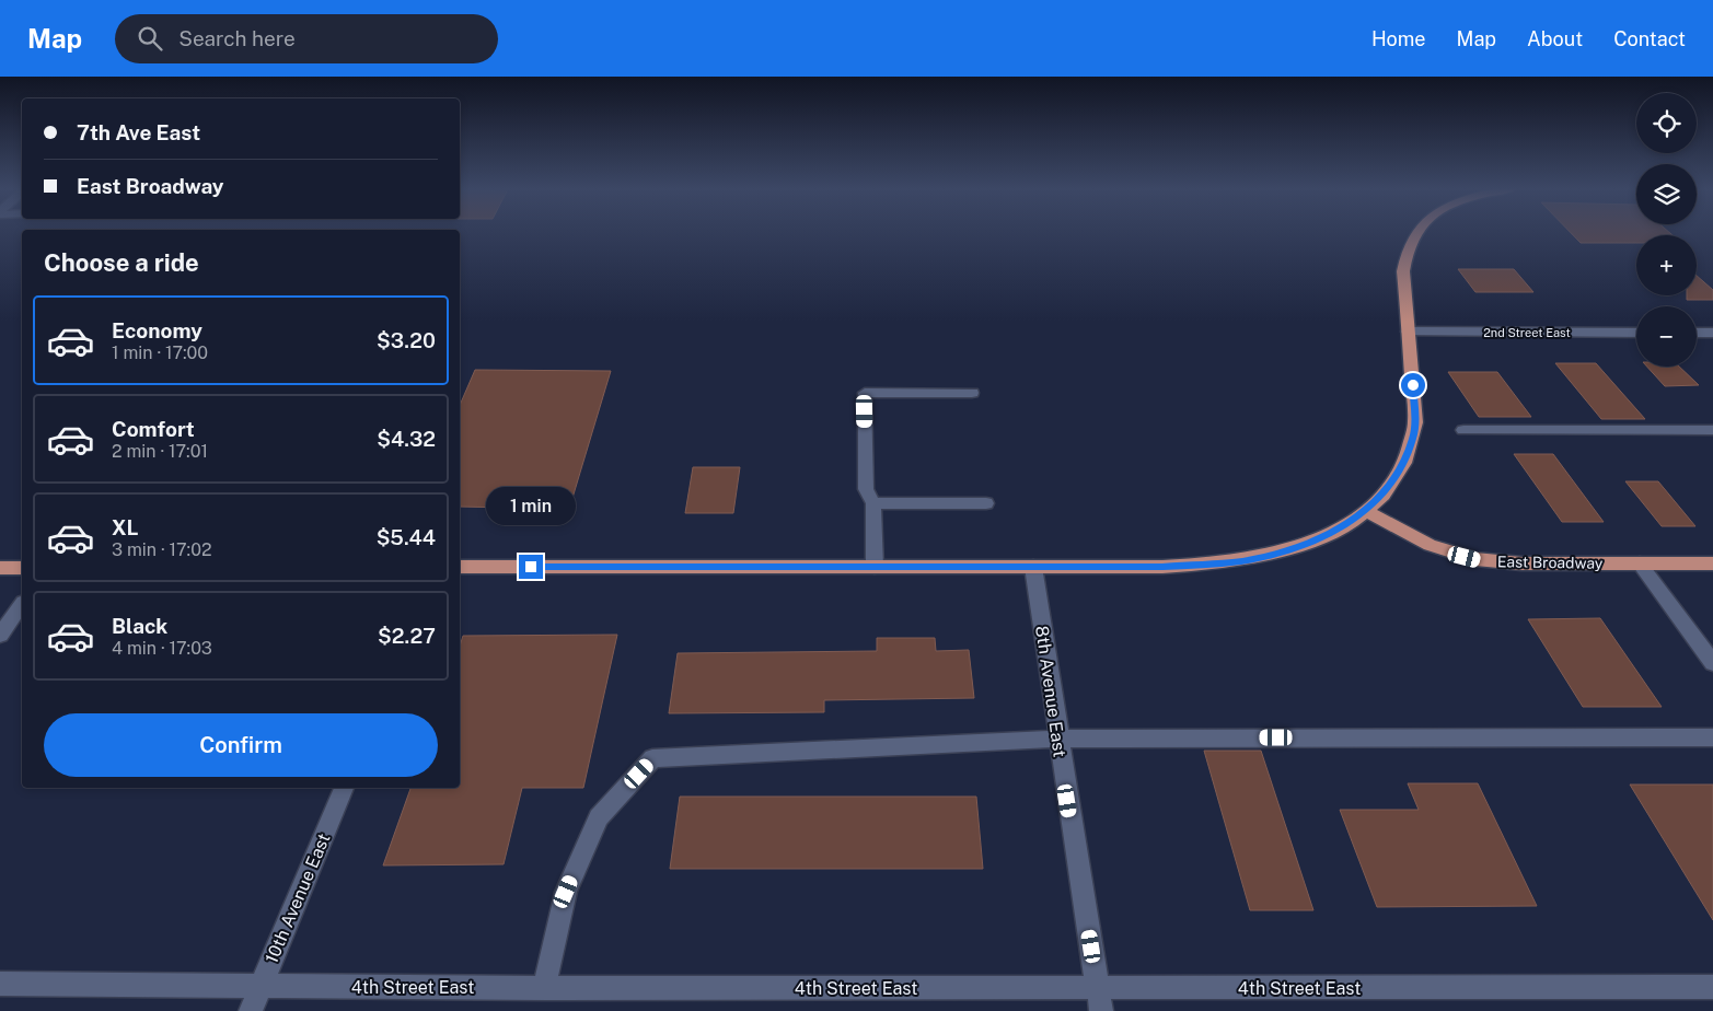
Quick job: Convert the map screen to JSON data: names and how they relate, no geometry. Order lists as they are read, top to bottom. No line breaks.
{"streets":{"main road":["East Broadway"],"street":["2nd Street East","8th Avenue East","10th Avenue East","4th Street East"]},"crossings":[["8th Avenue East","4th Street East"],["10th Avenue East","4th Street East"]],"page":{"header":"Map","search":"Search here","nav":["Home","Map","About","Contact"],"map_buttons":["+","−"],"banner":["7th Ave East","East Broadway"],"heading":"Choose a ride","list":[{"name":"Economy","note":"1 min · 17:00","value":"$3.20"},{"name":"Comfort","note":"2 min · 17:01","value":"$4.32"},{"name":"XL","note":"3 min · 17:02","value":"$5.44"},{"name":"Black","note":"4 min · 17:03","value":"$2.27"}],"bubble":"1 min","buttons":"Confirm"}}
